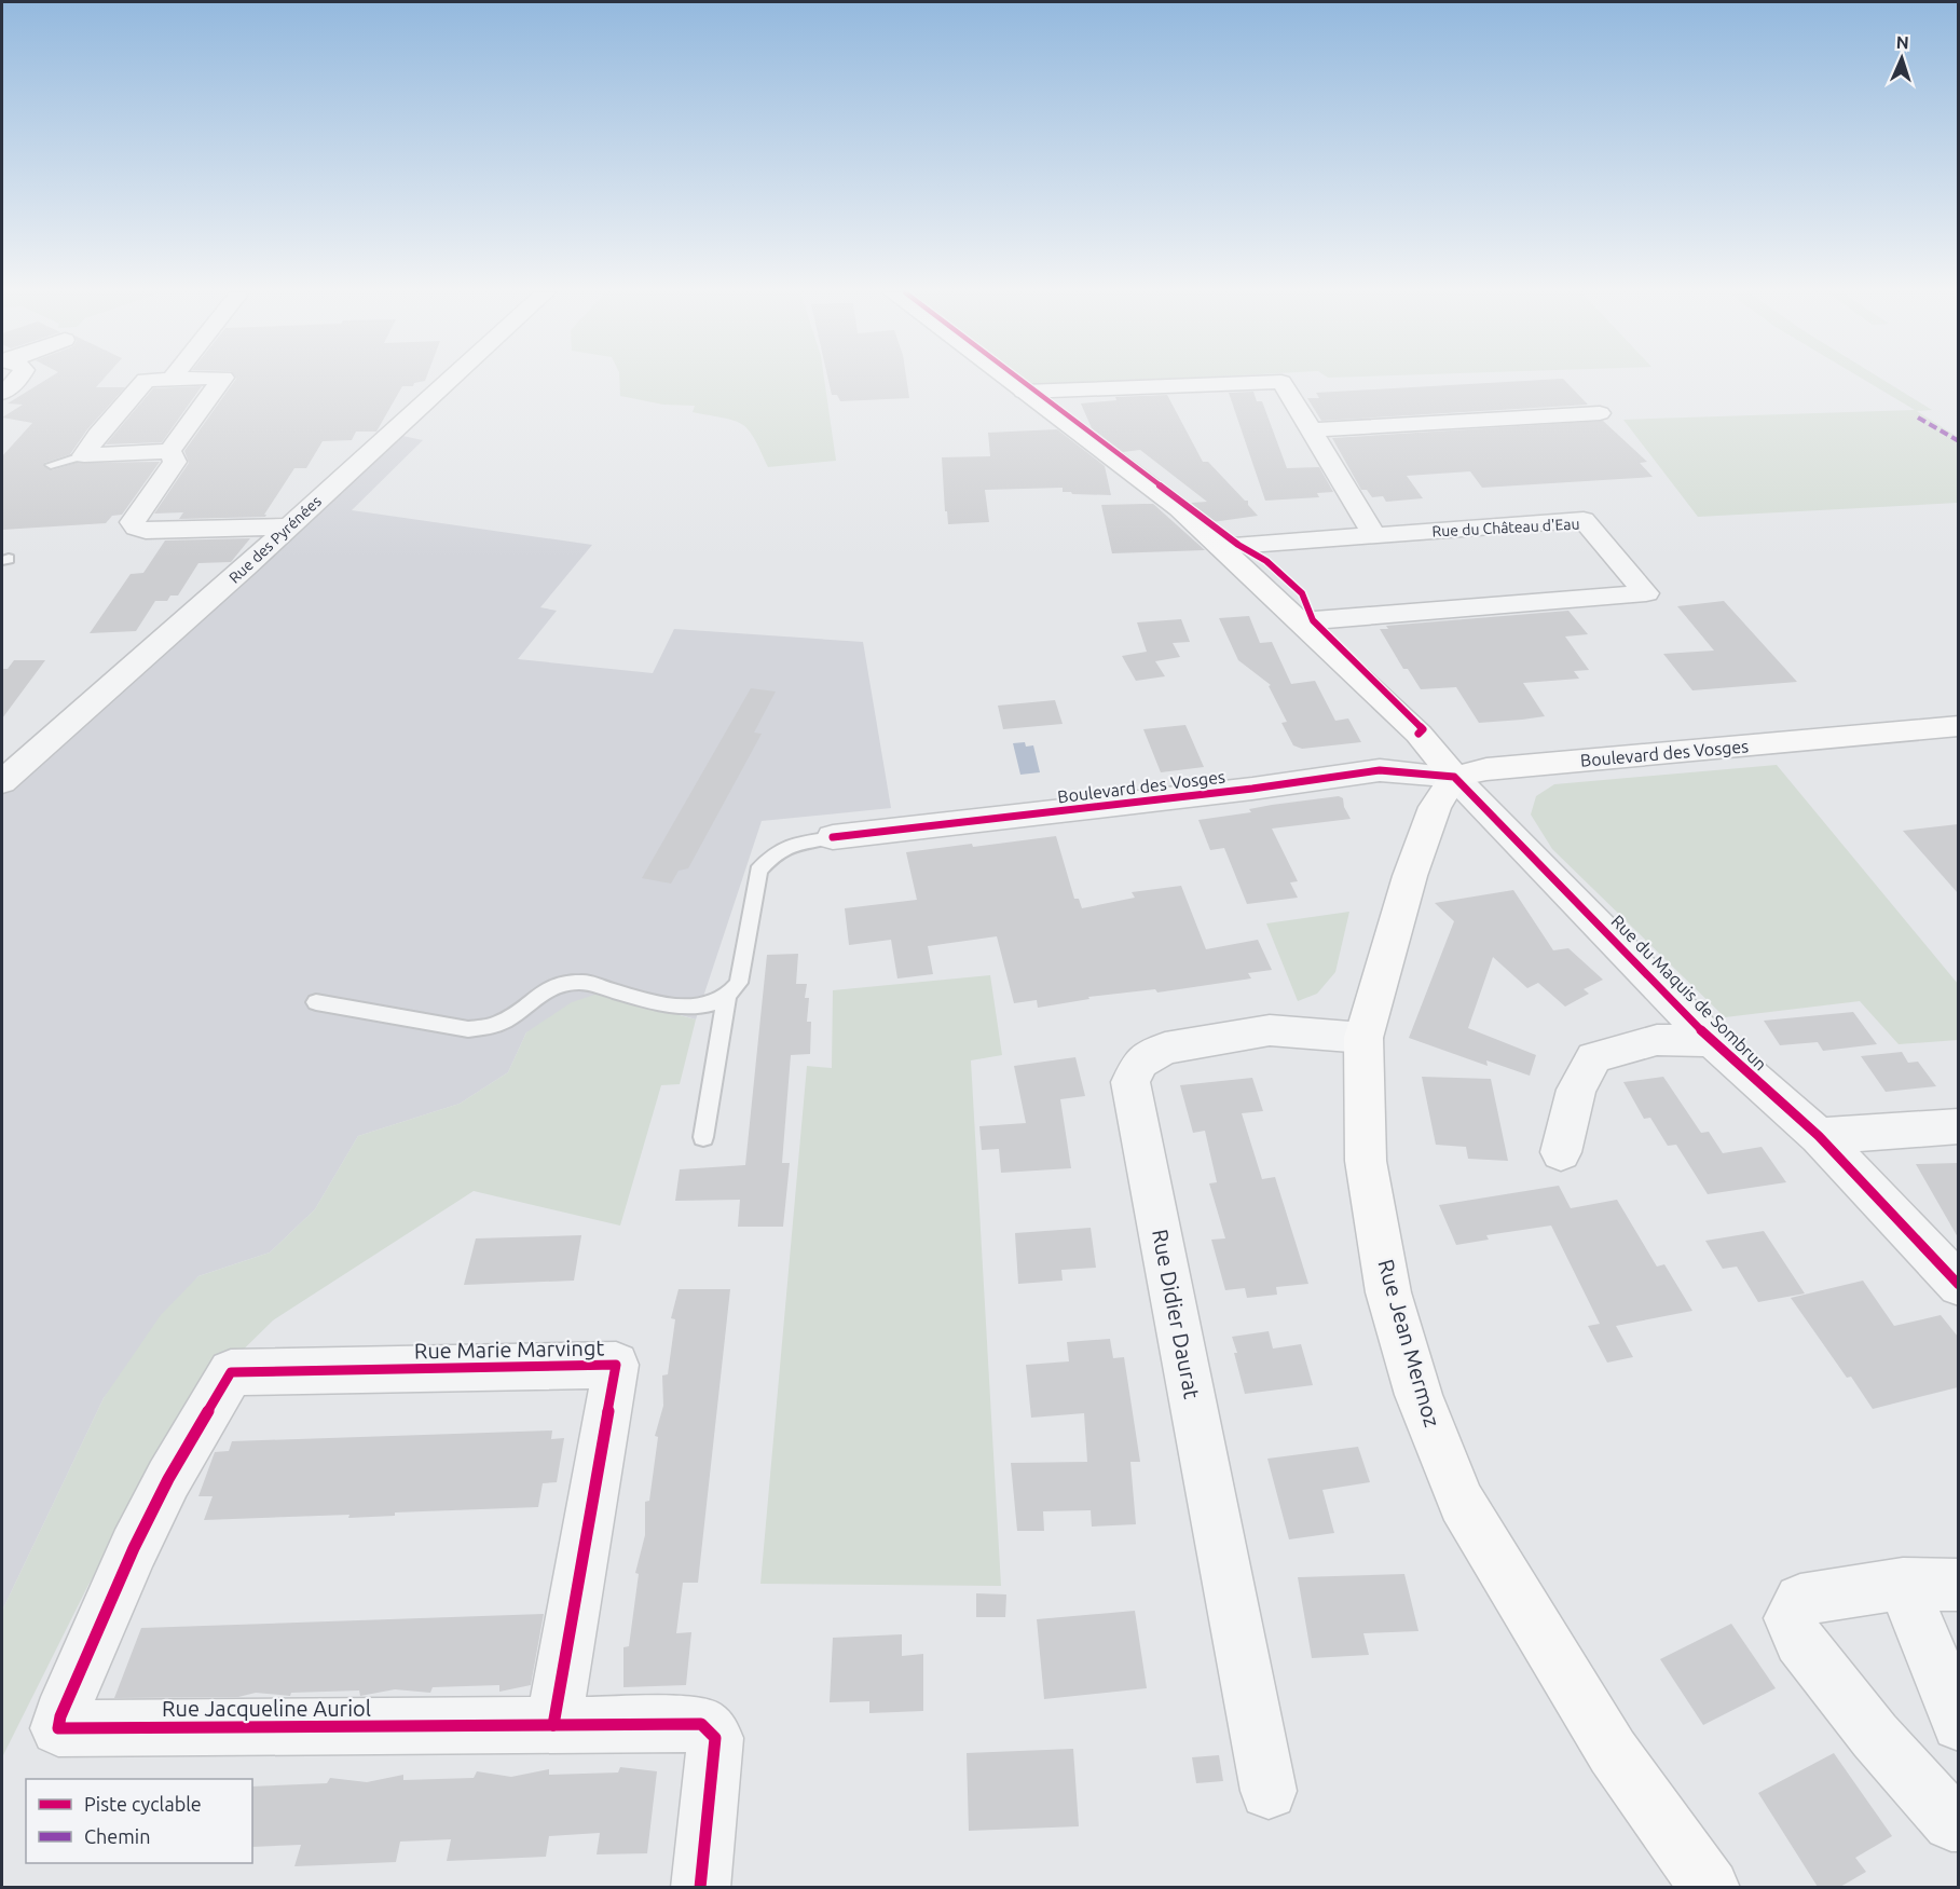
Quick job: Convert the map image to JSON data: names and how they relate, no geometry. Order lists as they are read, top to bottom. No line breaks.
{"streets":{"main road":["Boulevard des Vosges","Rue Jean Mermoz"],"street":["Rue du Château d'Eau","Rue des Pyrénées","Rue du Maquis de Sombrun","Rue Didier Daurat","Rue Marie Marvingt","Rue Jacqueline Auriol"]},"crossings":[["Boulevard des Vosges","Rue du Maquis de Sombrun"],["Boulevard des Vosges","Rue Jean Mermoz"],["Rue du Maquis de Sombrun","Rue Jean Mermoz"],["Rue Didier Daurat","Rue Jean Mermoz"],["Rue Marie Marvingt","Rue Jacqueline Auriol"]],"legend":["Piste cyclable","Chemin"],"north":"top"}
